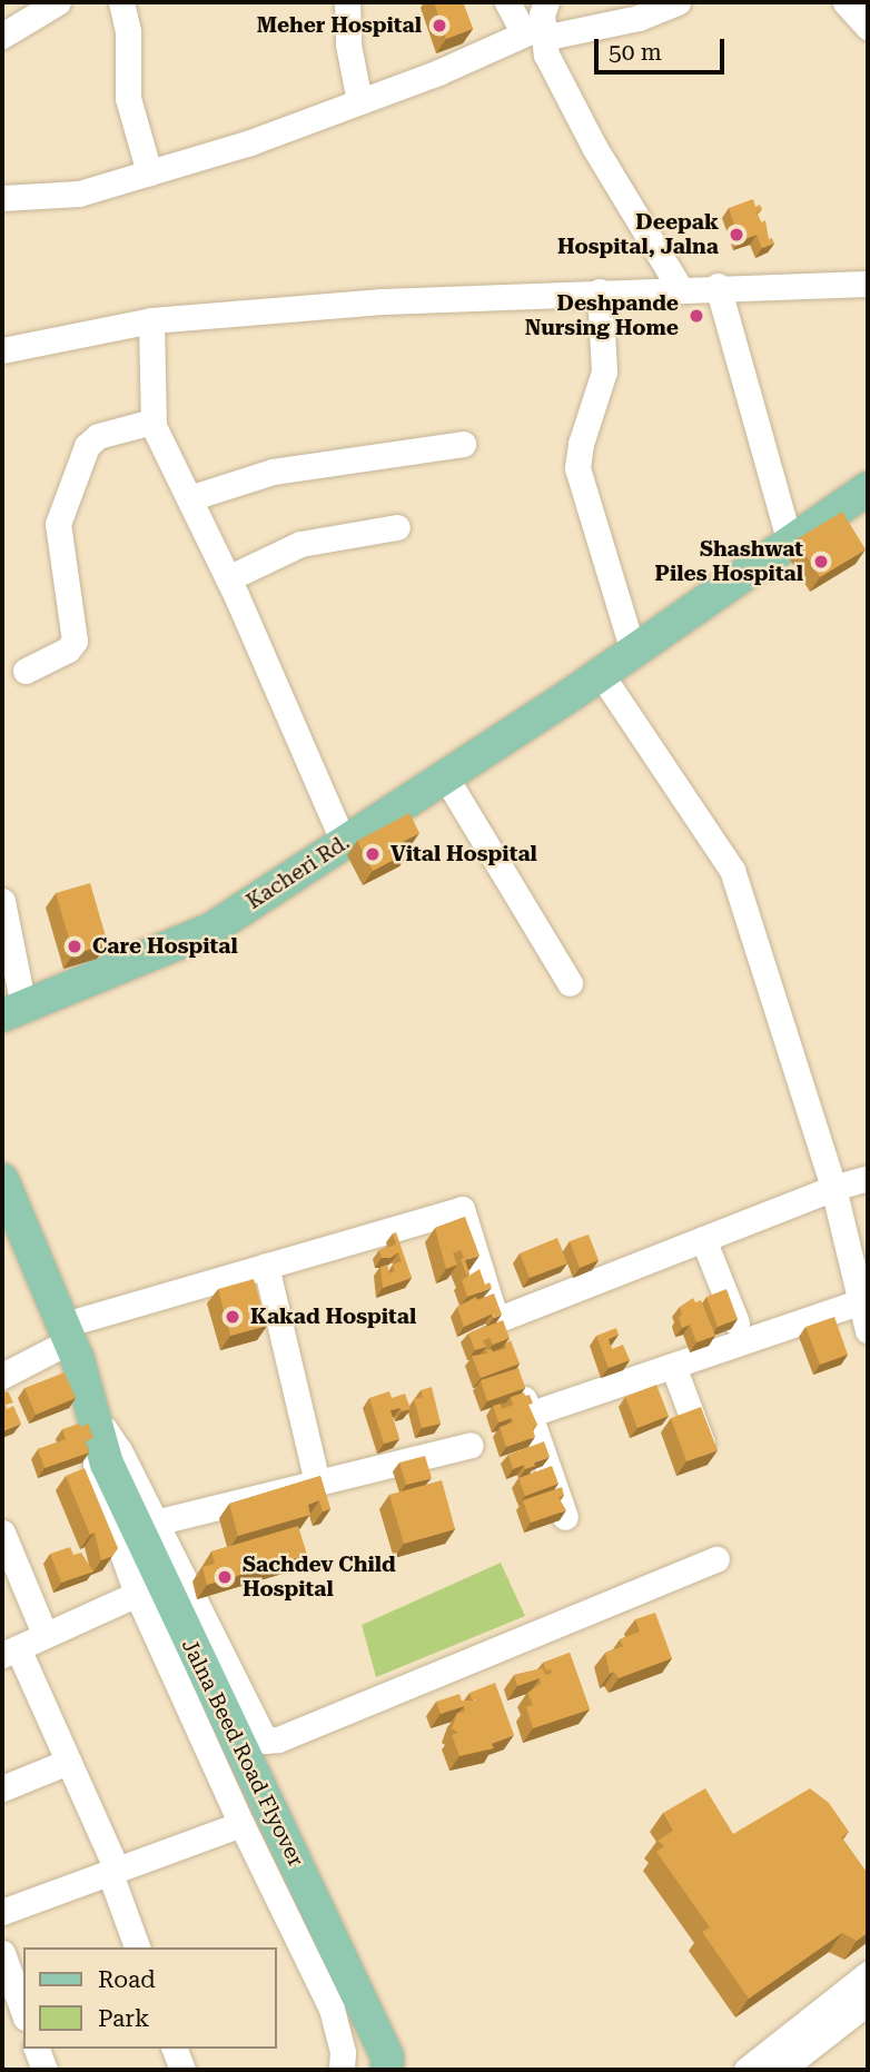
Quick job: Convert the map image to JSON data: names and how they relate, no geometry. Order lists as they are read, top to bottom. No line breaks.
{"streets":{"main road":["Kacheri Rd.","Jalna Beed Road Flyover"]},"places":["Meher Hospital","Deepak Hospital, Jalna","Deshpande Nursing Home","Shashwat Piles Hospital","Vital Hospital","Care Hospital","Kakad Hospital","Sachdev Child Hospital"],"legend":["Road","Park"],"scale_bar":"50 m"}
